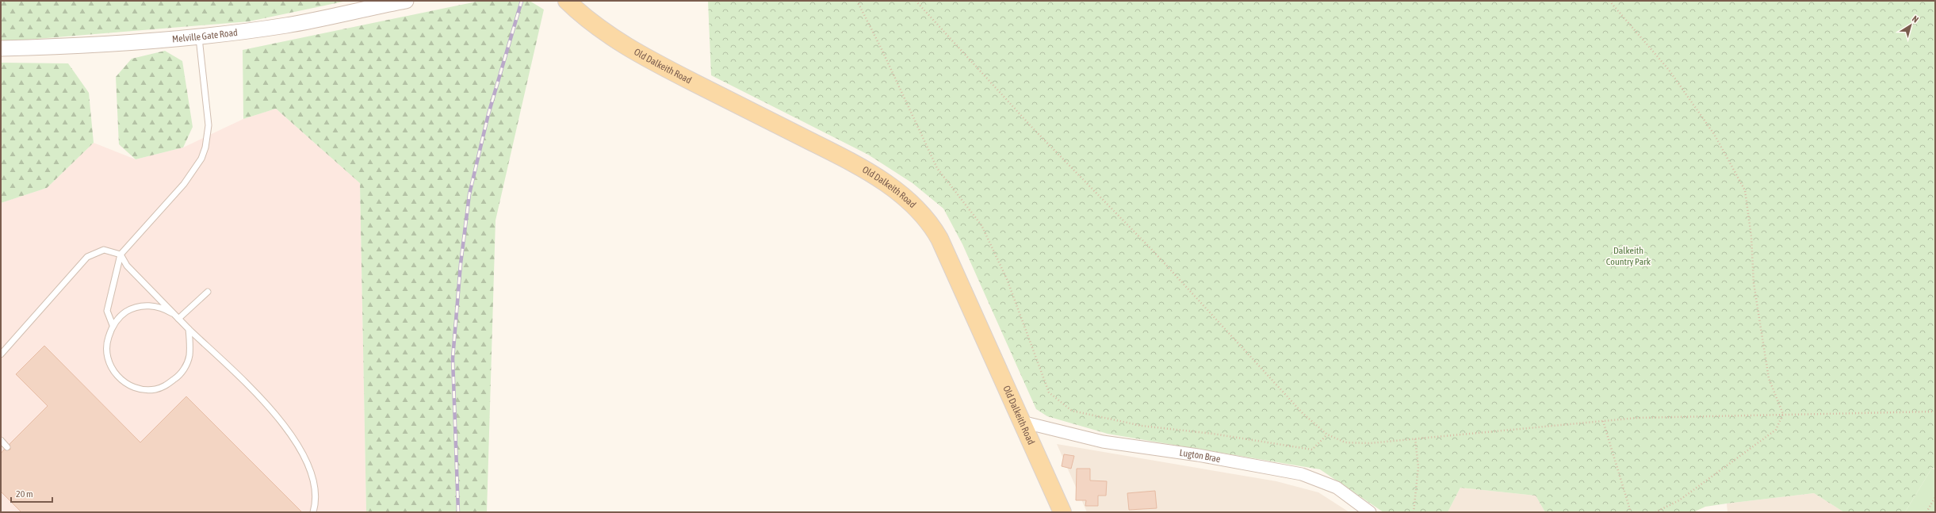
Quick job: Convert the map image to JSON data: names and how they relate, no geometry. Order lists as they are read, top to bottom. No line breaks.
{"streets":{"main road":["Old Dalkeith Road"],"street":["Melville Gate Road","Lugton Brae"]},"crossings":[["Old Dalkeith Road","Lugton Brae"]],"parks":["Dalkeith Country Park"],"scale_bar":"20 m","north":"top right"}
